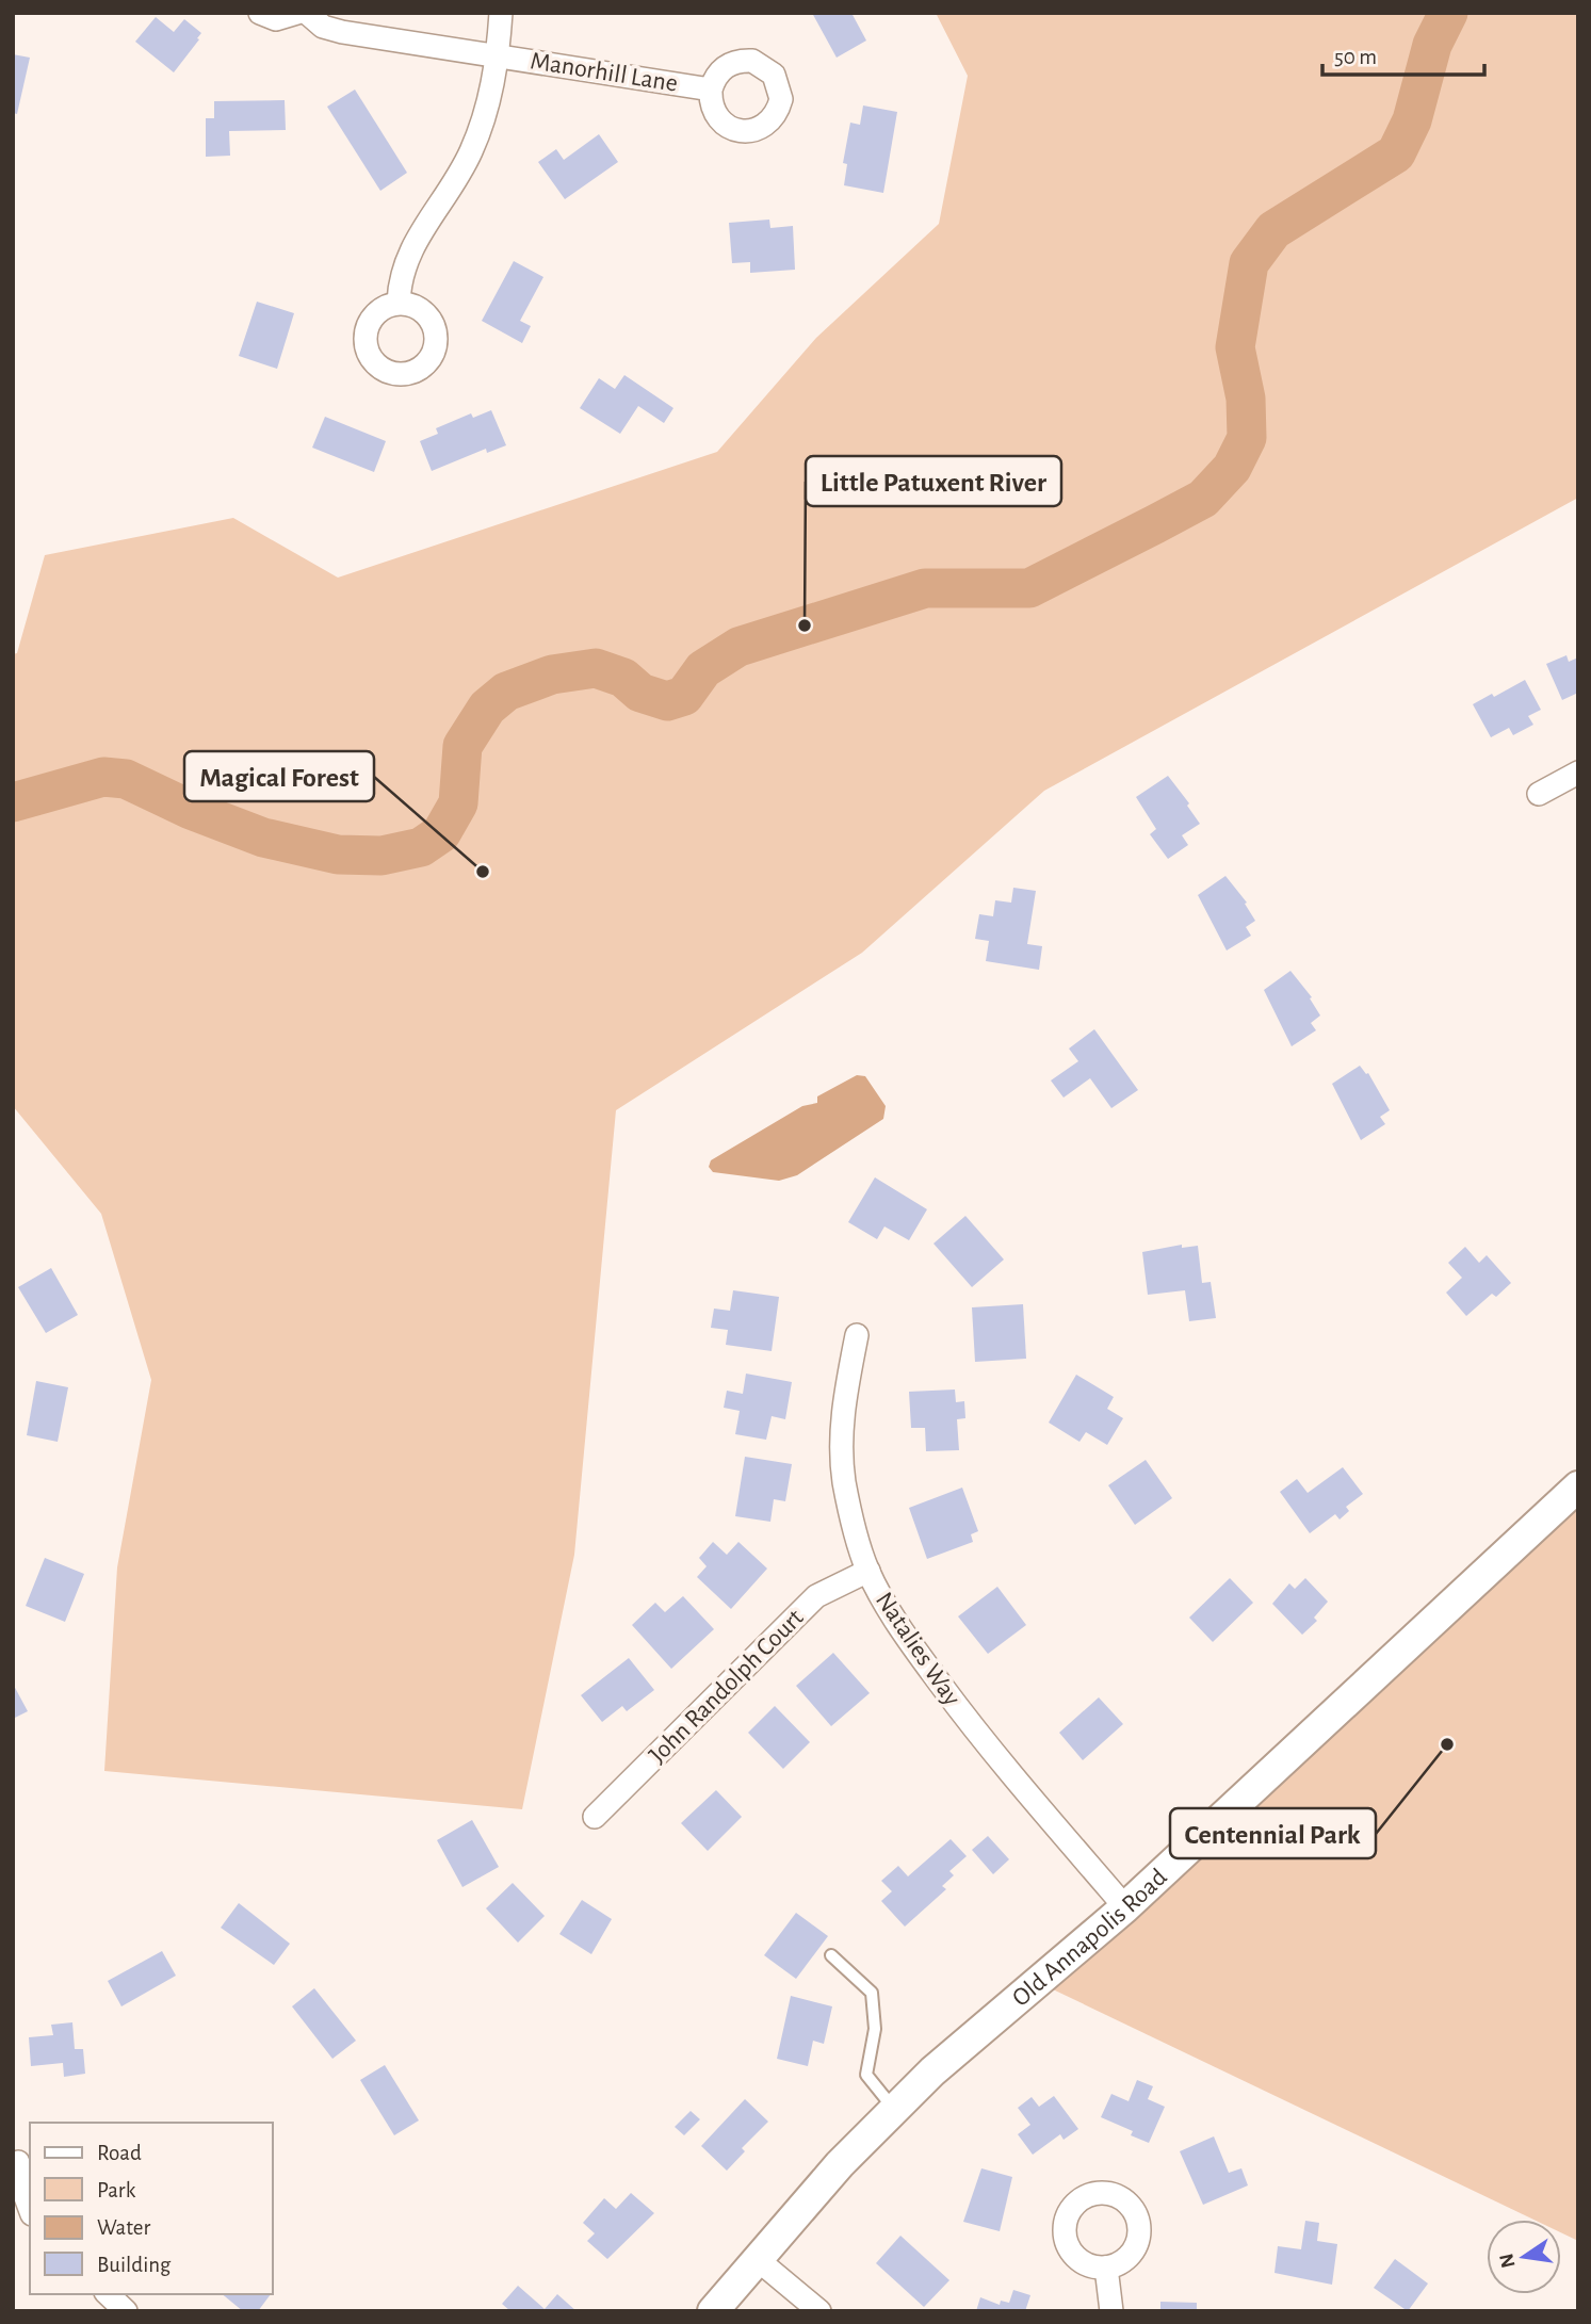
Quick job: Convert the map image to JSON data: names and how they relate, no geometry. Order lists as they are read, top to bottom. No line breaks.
{"streets":{"street":["Manorhill Lane","Natalies Way","John Randolph Court","Old Annapolis Road"]},"crossings":[["Natalies Way","John Randolph Court"],["Natalies Way","Old Annapolis Road"]],"places":["Little Patuxent River","Magical Forest","Centennial Park"],"legend":["Road","Park","Water","Building"],"scale_bar":"50 m","north":"left"}
